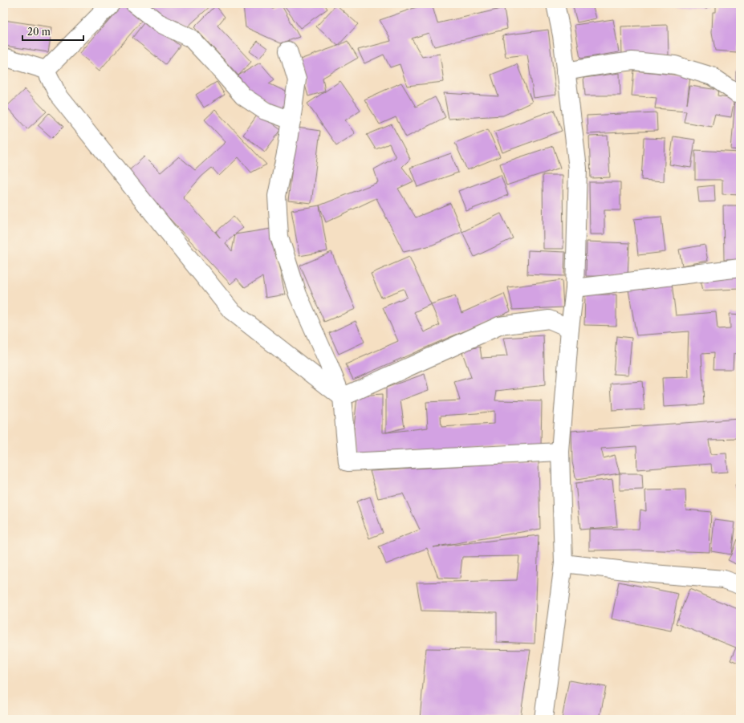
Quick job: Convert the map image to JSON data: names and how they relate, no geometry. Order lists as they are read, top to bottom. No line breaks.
{"scale_bar":"20 m"}
